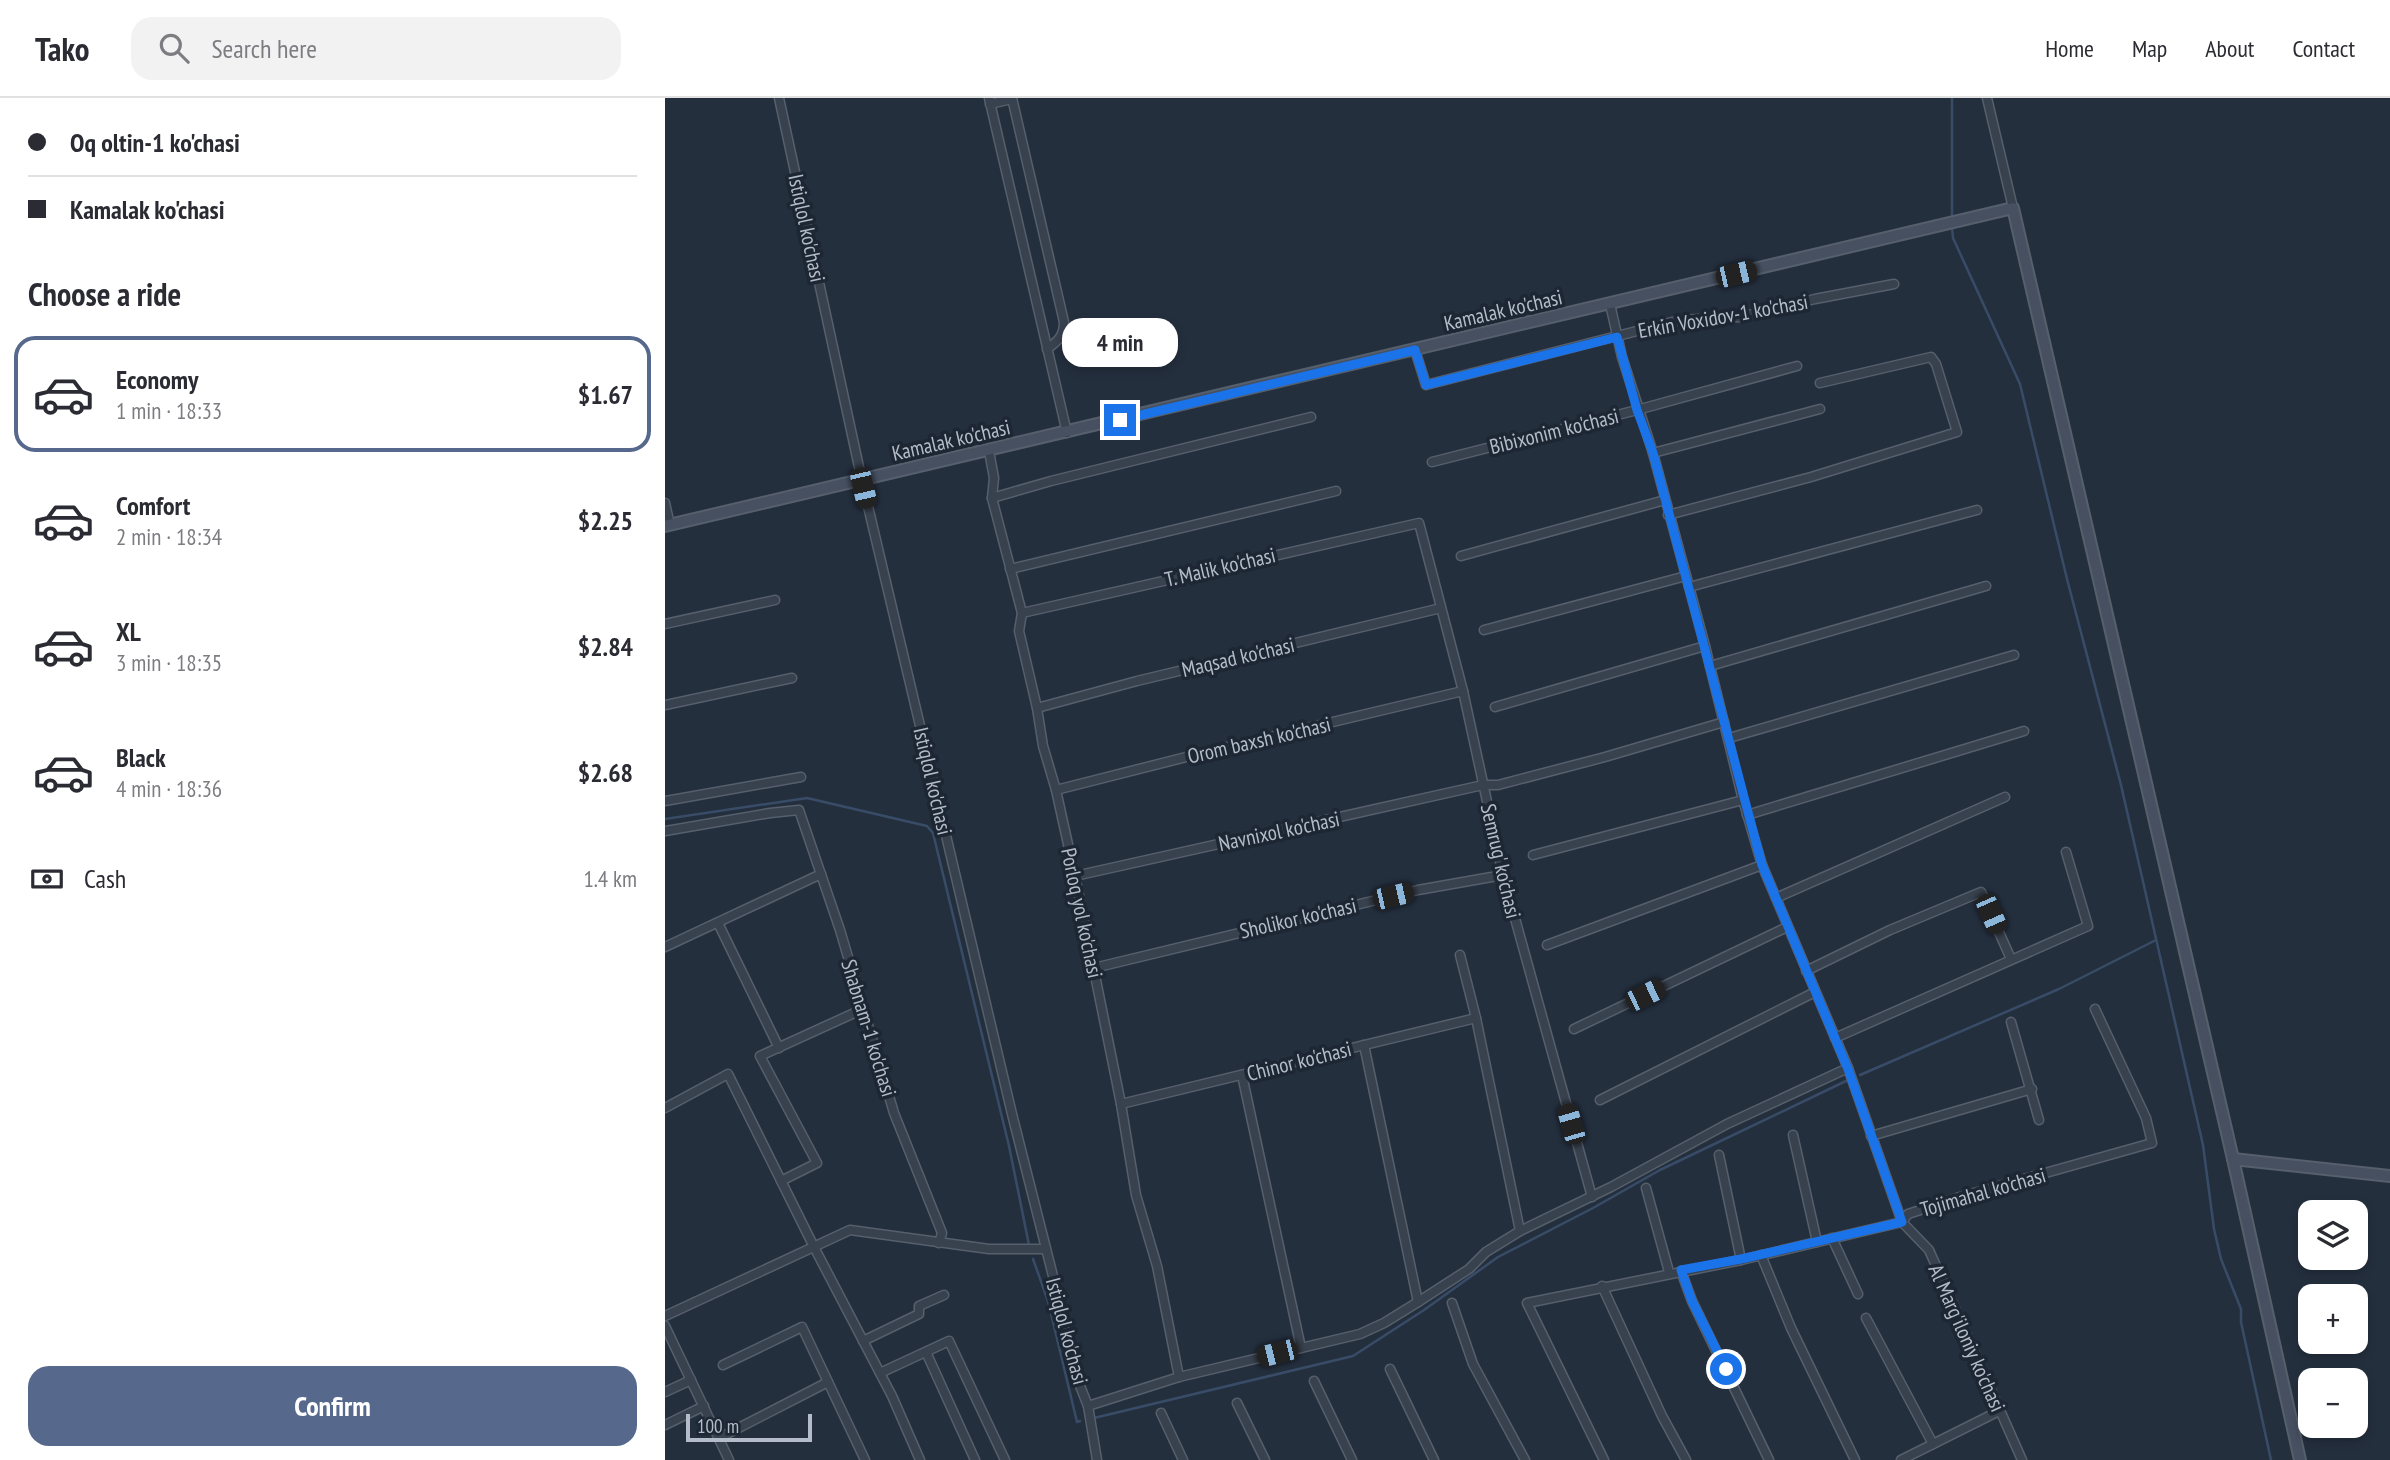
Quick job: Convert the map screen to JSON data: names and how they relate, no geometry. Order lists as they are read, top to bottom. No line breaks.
{"streets":{"main road":["Kamalak ko'chasi"],"street":["Istiqlol ko'chasi","Erkin Voxidov-1 ko'chasi","Bibixonim ko'chasi","T. Malik ko'chasi","Maqsad ko'chasi","Orom baxsh ko'chasi","Navnixol ko'chasi","Semrug' ko'chasi","Porloq yol ko'chasi","Sholikor ko'chasi","Shabnam-1 ko'chasi","Chinor ko'chasi","Tojimahal ko'chasi","Al Marg'iloniy ko'chasi"]},"crossings":[["Istiqlol ko'chasi","Kamalak ko'chasi"],["Kamalak ko'chasi","Erkin Voxidov-1 ko'chasi"],["Kamalak ko'chasi","Porloq yol ko'chasi"],["Kamalak ko'chasi","Al Marg'iloniy ko'chasi"],["Erkin Voxidov-1 ko'chasi","Al Marg'iloniy ko'chasi"],["Bibixonim ko'chasi","Al Marg'iloniy ko'chasi"],["T. Malik ko'chasi","Semrug' ko'chasi"],["T. Malik ko'chasi","Porloq yol ko'chasi"],["Maqsad ko'chasi","Semrug' ko'chasi"],["Maqsad ko'chasi","Porloq yol ko'chasi"],["Orom baxsh ko'chasi","Semrug' ko'chasi"],["Orom baxsh ko'chasi","Porloq yol ko'chasi"],["Navnixol ko'chasi","Semrug' ko'chasi"],["Navnixol ko'chasi","Porloq yol ko'chasi"],["Navnixol ko'chasi","Al Marg'iloniy ko'chasi"],["Semrug' ko'chasi","Sholikor ko'chasi"],["Porloq yol ko'chasi","Sholikor ko'chasi"],["Porloq yol ko'chasi","Chinor ko'chasi"],["Tojimahal ko'chasi","Al Marg'iloniy ko'chasi"]],"scale_bar":"100 m","page":{"header":"Tako","search":"Search here","nav":["Home","Map","About","Contact"],"banner":["Oq oltin-1 ko'chasi","Kamalak ko'chasi"],"heading":"Choose a ride","bubble":"4 min","list":[{"name":"Economy","note":"1 min · 18:33","value":"$1.67"},{"name":"Comfort","note":"2 min · 18:34","value":"$2.25"},{"name":"XL","note":"3 min · 18:35","value":"$2.84"},{"name":"Black","note":"4 min · 18:36","value":"$2.68"}],"pay":["Cash","1.4 km"],"map_buttons":["+","−"],"buttons":"Confirm","scale":"100 m"}}
